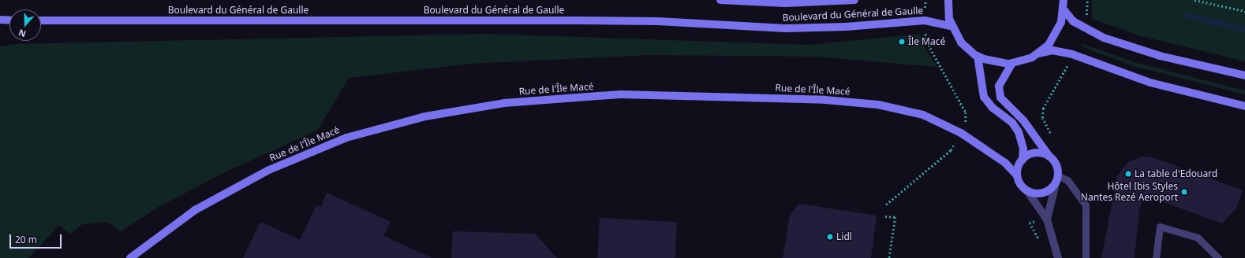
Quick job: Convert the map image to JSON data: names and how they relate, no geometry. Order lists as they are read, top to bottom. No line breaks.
{"streets":{"main road":["Boulevard du Général de Gaulle","Rue de l'Île Macé"]},"places":["Île Macé","La table d'Edouard","Hôtel Ibis Styles Nantes Rezé Aeroport","Lidl"],"scale_bar":"20 m","north":"bottom"}
